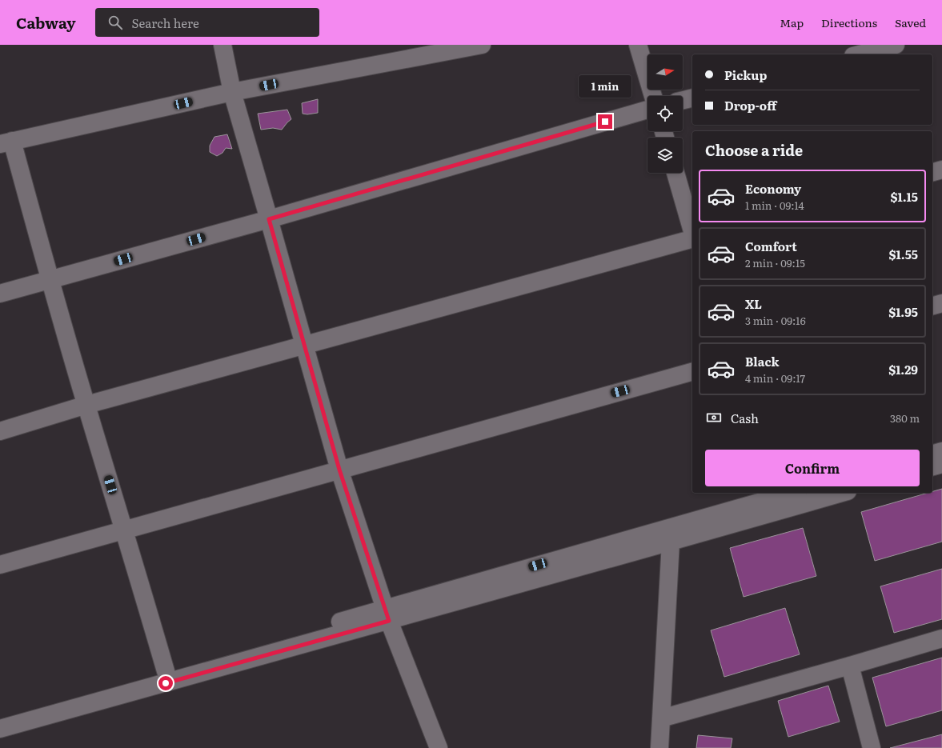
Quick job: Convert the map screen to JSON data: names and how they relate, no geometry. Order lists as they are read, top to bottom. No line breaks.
{"north":"right","page":{"header":"Cabway","search":"Search here","nav":["Map","Directions","Saved"],"banner":["Pickup","Drop-off"],"bubble":"1 min","heading":"Choose a ride","list":[{"name":"Economy","note":"1 min · 09:14","value":"$1.15"},{"name":"Comfort","note":"2 min · 09:15","value":"$1.55"},{"name":"XL","note":"3 min · 09:16","value":"$1.95"},{"name":"Black","note":"4 min · 09:17","value":"$1.29"}],"pay":["Cash","380 m"],"buttons":"Confirm"}}
